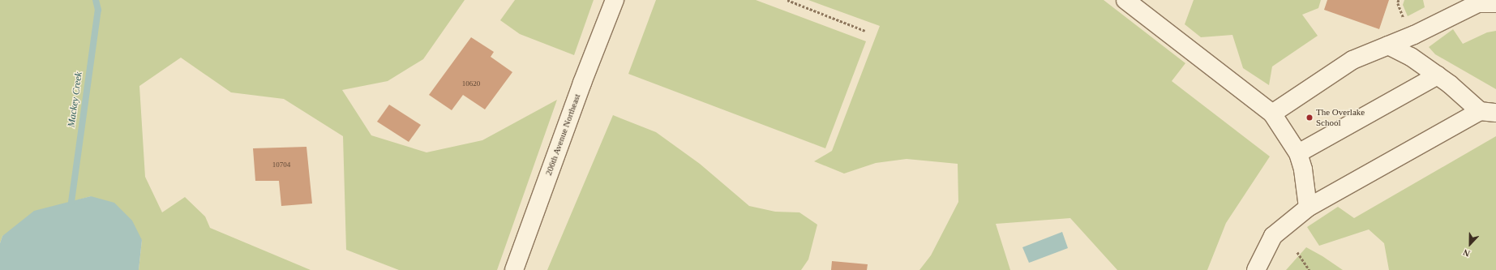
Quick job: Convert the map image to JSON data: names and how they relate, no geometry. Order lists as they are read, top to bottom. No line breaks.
{"streets":{"street":["206th Avenue Northeast"]},"water":["Mackey Creek"],"places":["The Overlake School"],"house_numbers":["10620","10704"],"north":"bottom"}
